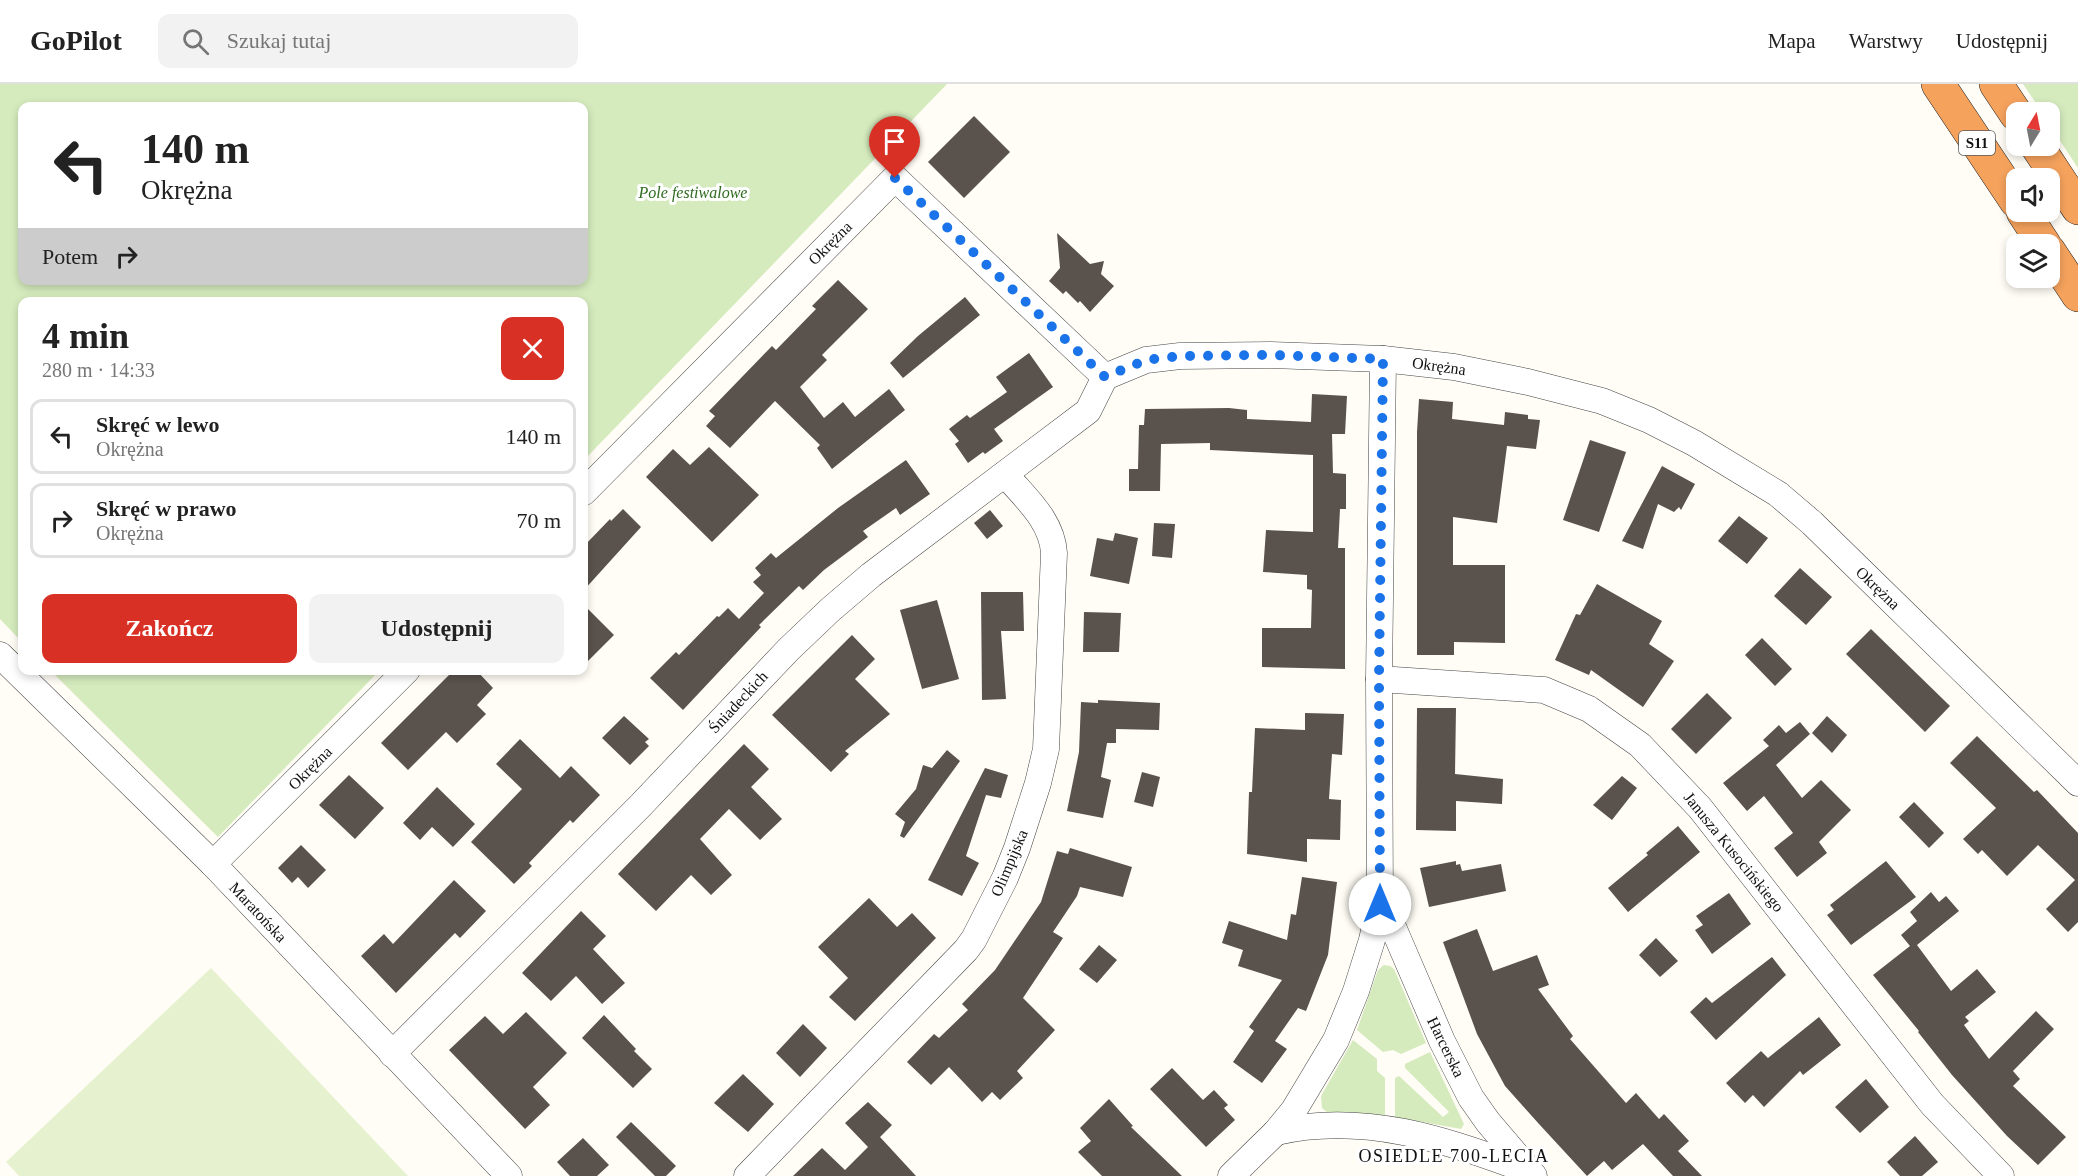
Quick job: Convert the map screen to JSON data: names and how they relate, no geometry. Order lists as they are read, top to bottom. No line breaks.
{"streets":{"highway":["S11"],"street":["Okrężna","Śniadeckich","Janusza Kusocińskiego","Olimpijska","Maratońska","Harcerska"]},"crossings":[["Okrężna","Śniadeckich"],["Okrężna","Maratońska"],["Śniadeckich","Olimpijska"],["Śniadeckich","Maratońska"]],"districts":["OSIEDLE 700-LECIA"],"parks":["Pole festiwalowe"],"north":"top","page":{"header":"GoPilot","search":"Szukaj tutaj","nav":["Mapa","Warstwy","Udostępnij"],"turn":["140 m","Okrężna"],"then":"Potem","heading":["4 min","280 m · 14:33"],"list":[{"name":"Skręć w lewo","note":"Okrężna","value":"140 m"},{"name":"Skręć w prawo","note":"Okrężna","value":"70 m"}],"buttons":["Zakończ","Udostępnij"]}}
